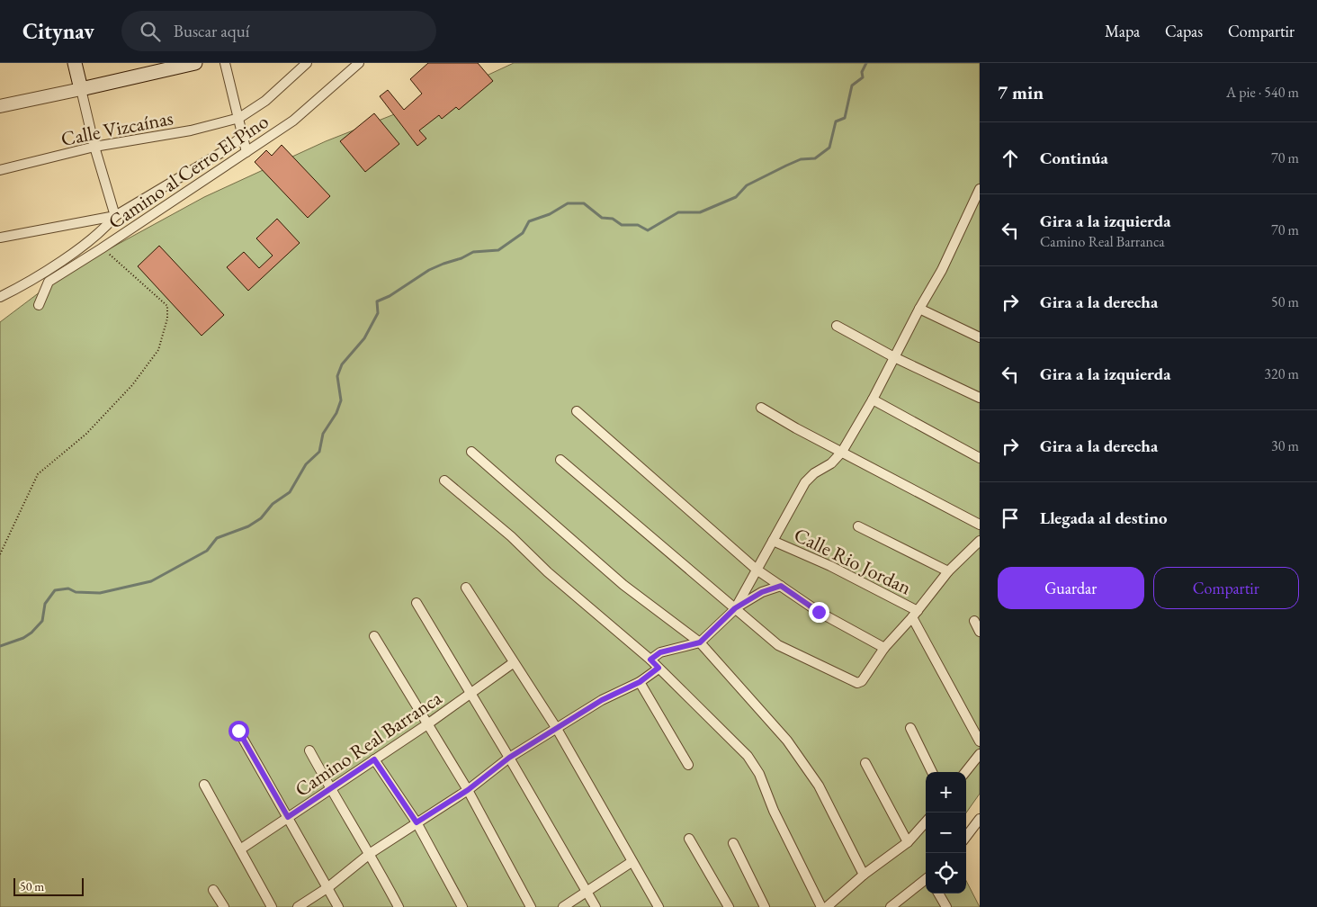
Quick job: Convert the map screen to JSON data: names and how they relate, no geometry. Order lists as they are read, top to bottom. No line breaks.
{"streets":{"street":["Calle Vizcaínas","Camino al Cerro El Pino","Calle Rio Jordan","Camino Real Barranca"]},"scale_bar":"50 m","page":{"header":"Citynav","search":"Buscar aquí","nav":["Mapa","Capas","Compartir"],"heading":["7 min","A pie · 540 m"],"list":[["Continúa","70 m"],["Gira a la izquierda","Camino Real Barranca","70 m"],["Gira a la derecha","50 m"],["Gira a la izquierda","320 m"],["Gira a la derecha","30 m"],"Llegada al destino"],"buttons":["Guardar","Compartir"],"map_buttons":["+","−"],"scale":"50 m"}}
